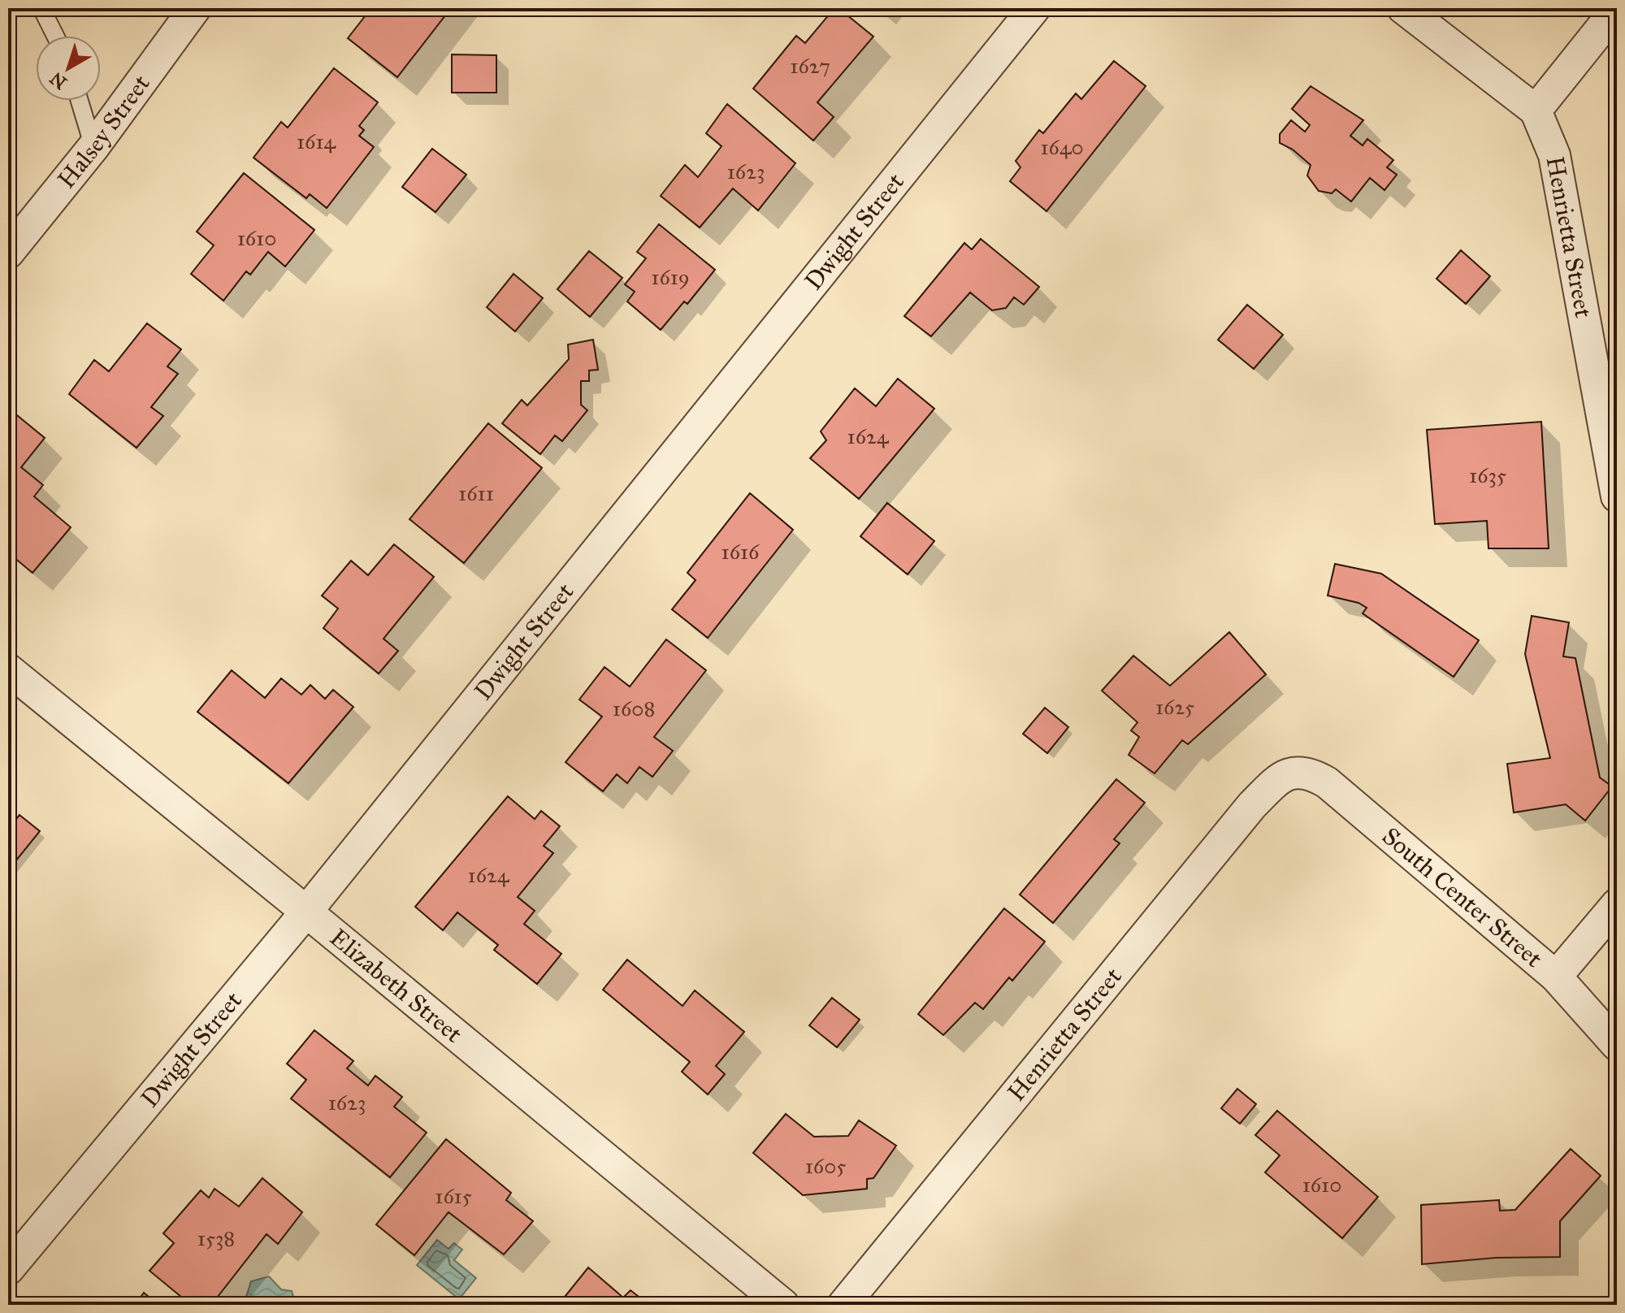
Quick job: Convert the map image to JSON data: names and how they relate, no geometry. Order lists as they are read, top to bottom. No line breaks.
{"streets":{"street":["Halsey Street","Dwight Street","Henrietta Street","South Center Street","Elizabeth Street"]},"crossings":[["Dwight Street","Elizabeth Street"],["Henrietta Street","South Center Street"]],"house_numbers":["1627","1614","1640","1623","1610","1619","1624","1635","1611","1616","1625","1608","1624","1623","1605","1610","1615","1538"],"north":"bottom left"}
